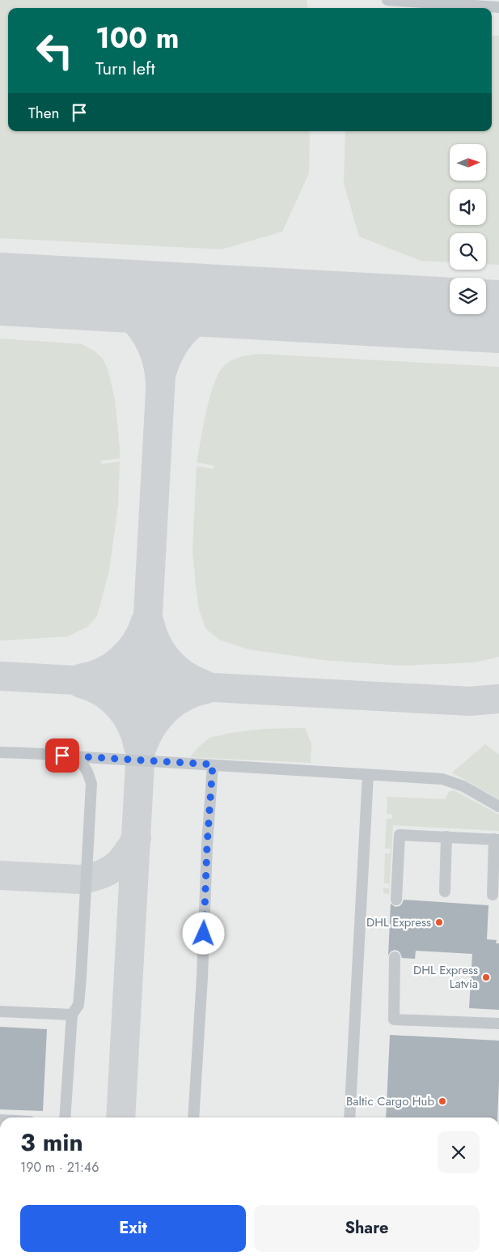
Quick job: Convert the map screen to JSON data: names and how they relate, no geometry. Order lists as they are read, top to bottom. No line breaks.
{"places":["DHL Express","DHL Express Latvia","Baltic Cargo Hub"],"north":"right","page":{"turn":["100 m","Turn left"],"then":"Then","heading":["3 min","190 m · 21:46"],"buttons":["Exit","Share"]}}
